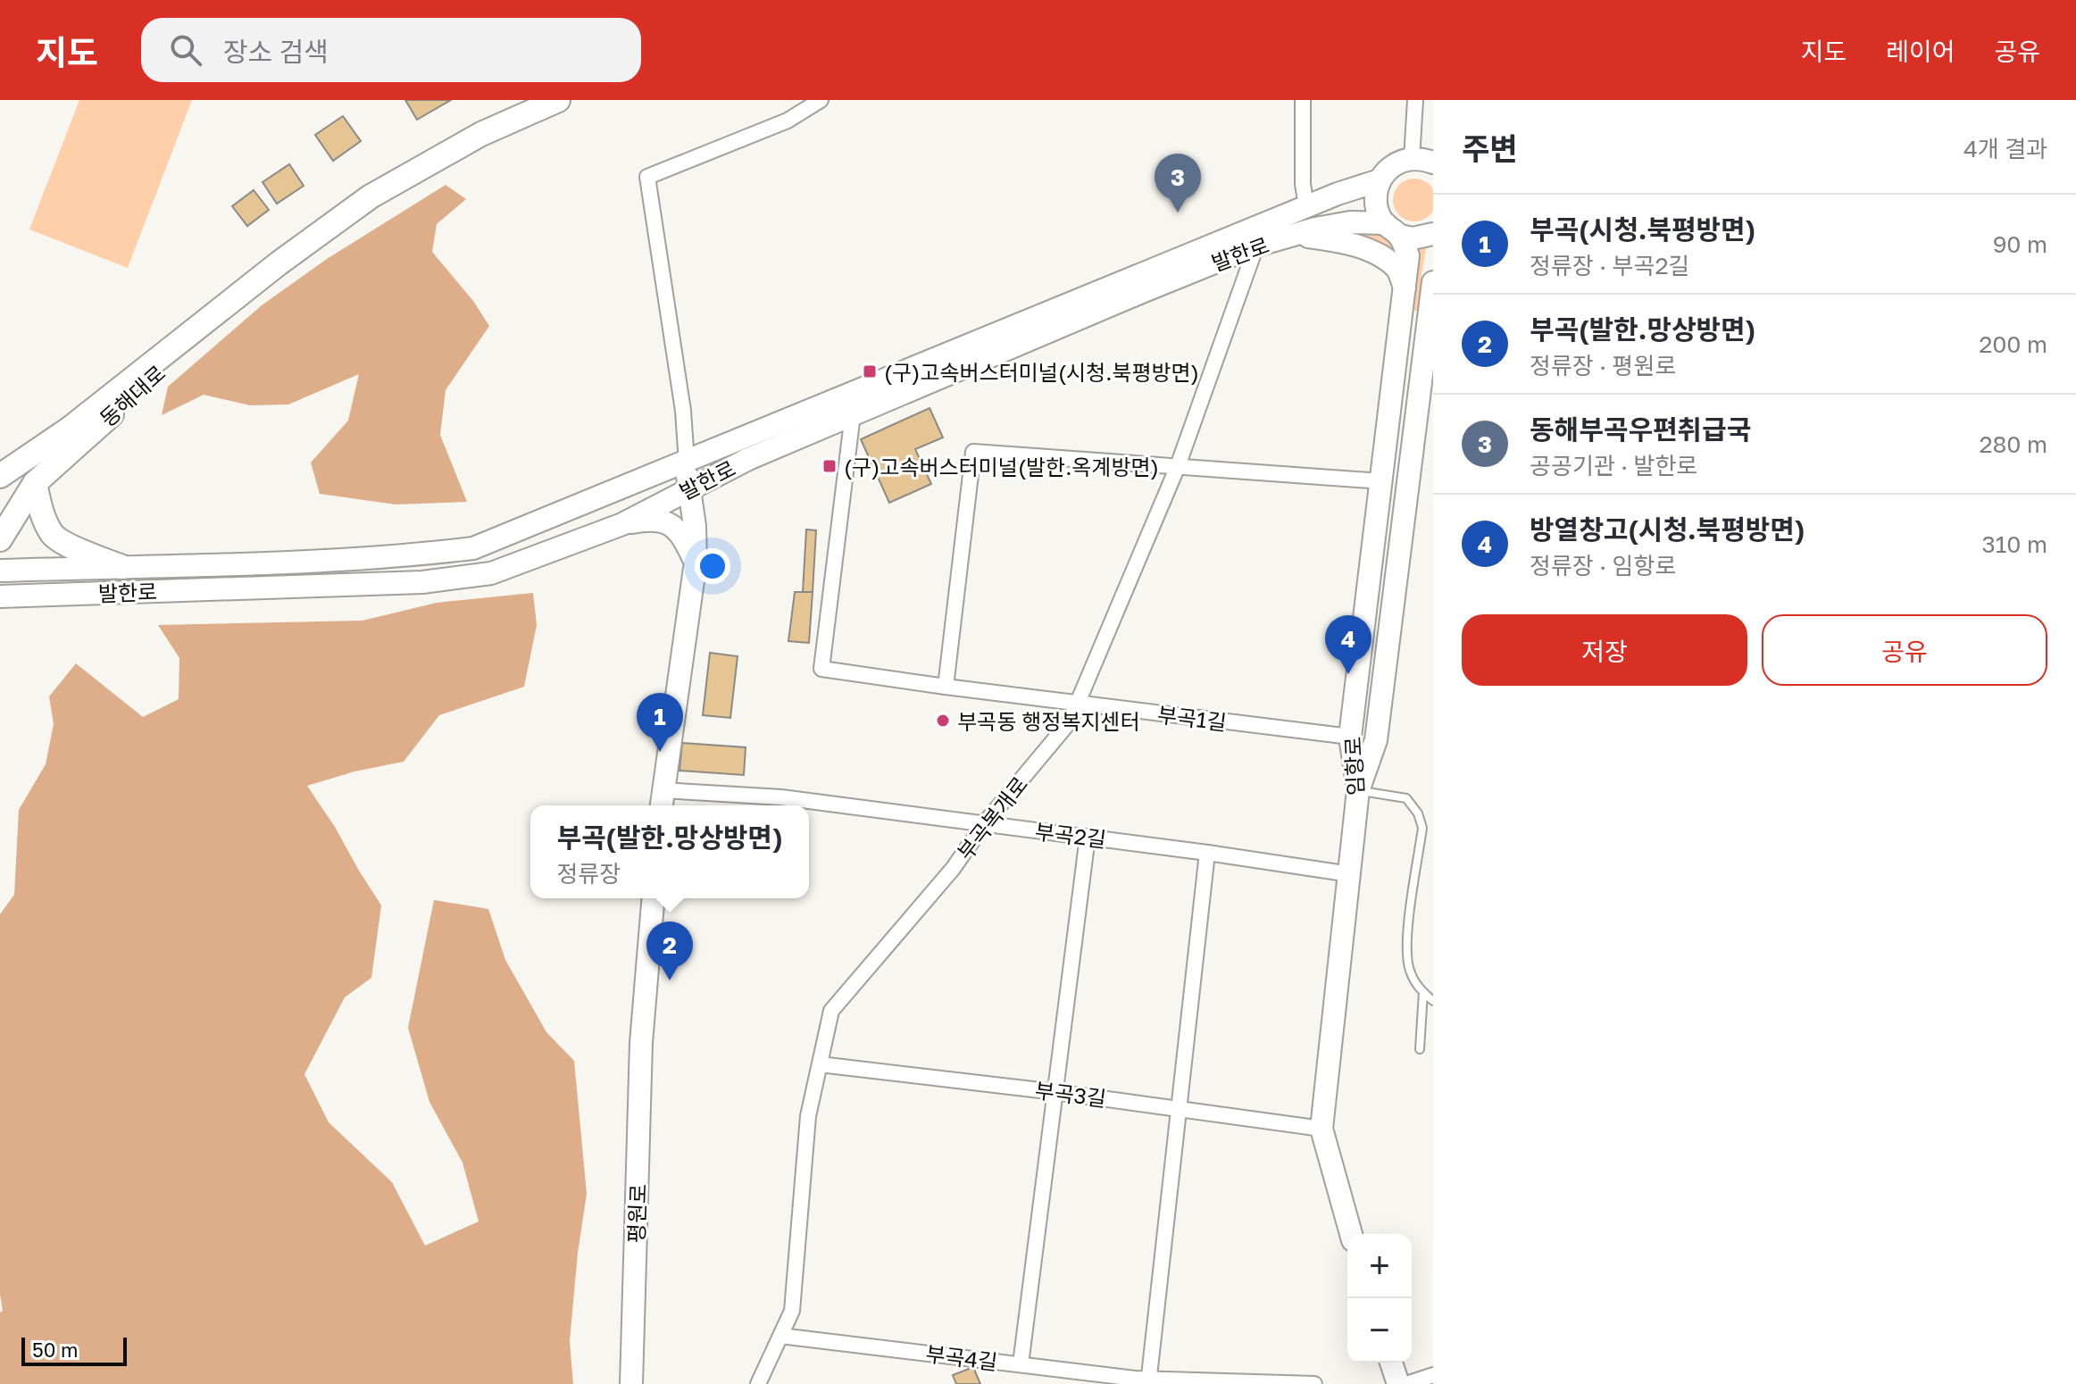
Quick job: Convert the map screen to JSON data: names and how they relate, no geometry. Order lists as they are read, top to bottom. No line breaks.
{"streets":{"main road":["동해대로"],"street":["발한로","부곡1길","임항로","부곡복개로","부곡2길","부곡3길","평원로","부곡4길"]},"crossings":[["발한로","부곡1길"],["발한로","임항로"],["발한로","부곡복개로"],["부곡1길","임항로"],["부곡1길","부곡복개로"],["임항로","부곡2길"],["임항로","부곡3길"],["부곡복개로","부곡2길"],["부곡복개로","부곡3길"],["부곡복개로","부곡4길"]],"places":{"transit":["(구)고속버스터미널(시청.북평방면)","(구)고속버스터미널(발한.옥계방면)"],"other":["부곡동 행정복지센터"]},"scale_bar":"50 m","page":{"header":"지도","search":"장소 검색","nav":["지도","레이어","공유"],"heading":["주변","4개 결과"],"pins":["3","4","1","2"],"list":[{"mark":"1","name":"부곡(시청.북평방면)","note":"정류장 · 부곡2길","value":"90 m"},{"mark":"2","name":"부곡(발한.망상방면)","note":"정류장 · 평원로","value":"200 m"},{"mark":"3","name":"동해부곡우편취급국","note":"공공기관 · 발한로","value":"280 m"},{"mark":"4","name":"방열창고(시청.북평방면)","note":"정류장 · 임항로","value":"310 m"}],"buttons":["저장","공유"],"popup":["부곡(발한.망상방면)","정류장"],"map_buttons":["+","−"],"scale":"50 m"}}
